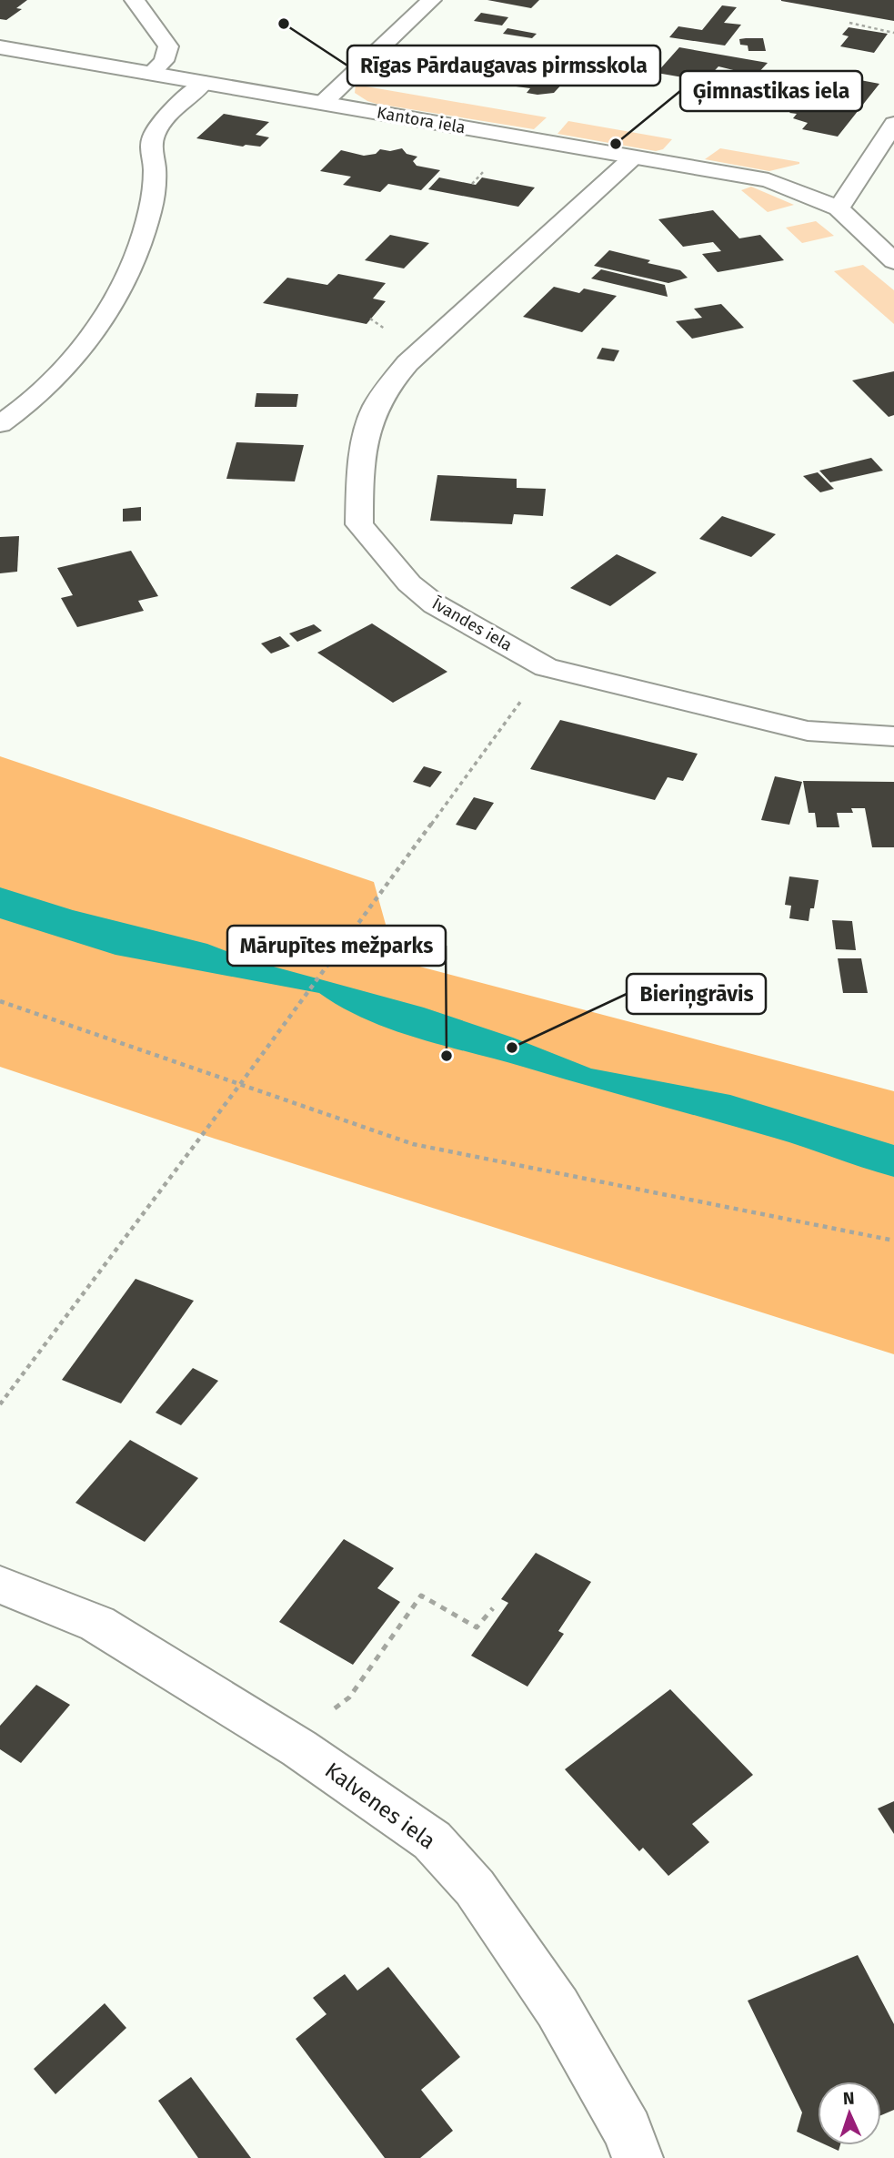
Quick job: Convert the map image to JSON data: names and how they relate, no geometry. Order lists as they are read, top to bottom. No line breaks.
{"streets":{"street":["Kantora iela","Īvandes iela","Kalvenes iela"]},"crossings":[["Kantora iela","Īvandes iela"]],"places":["Rīgas Pārdaugavas pirmsskola","Ģimnastikas iela","Bieriņgrāvis","Mārupītes mežparks"],"north":"top"}
